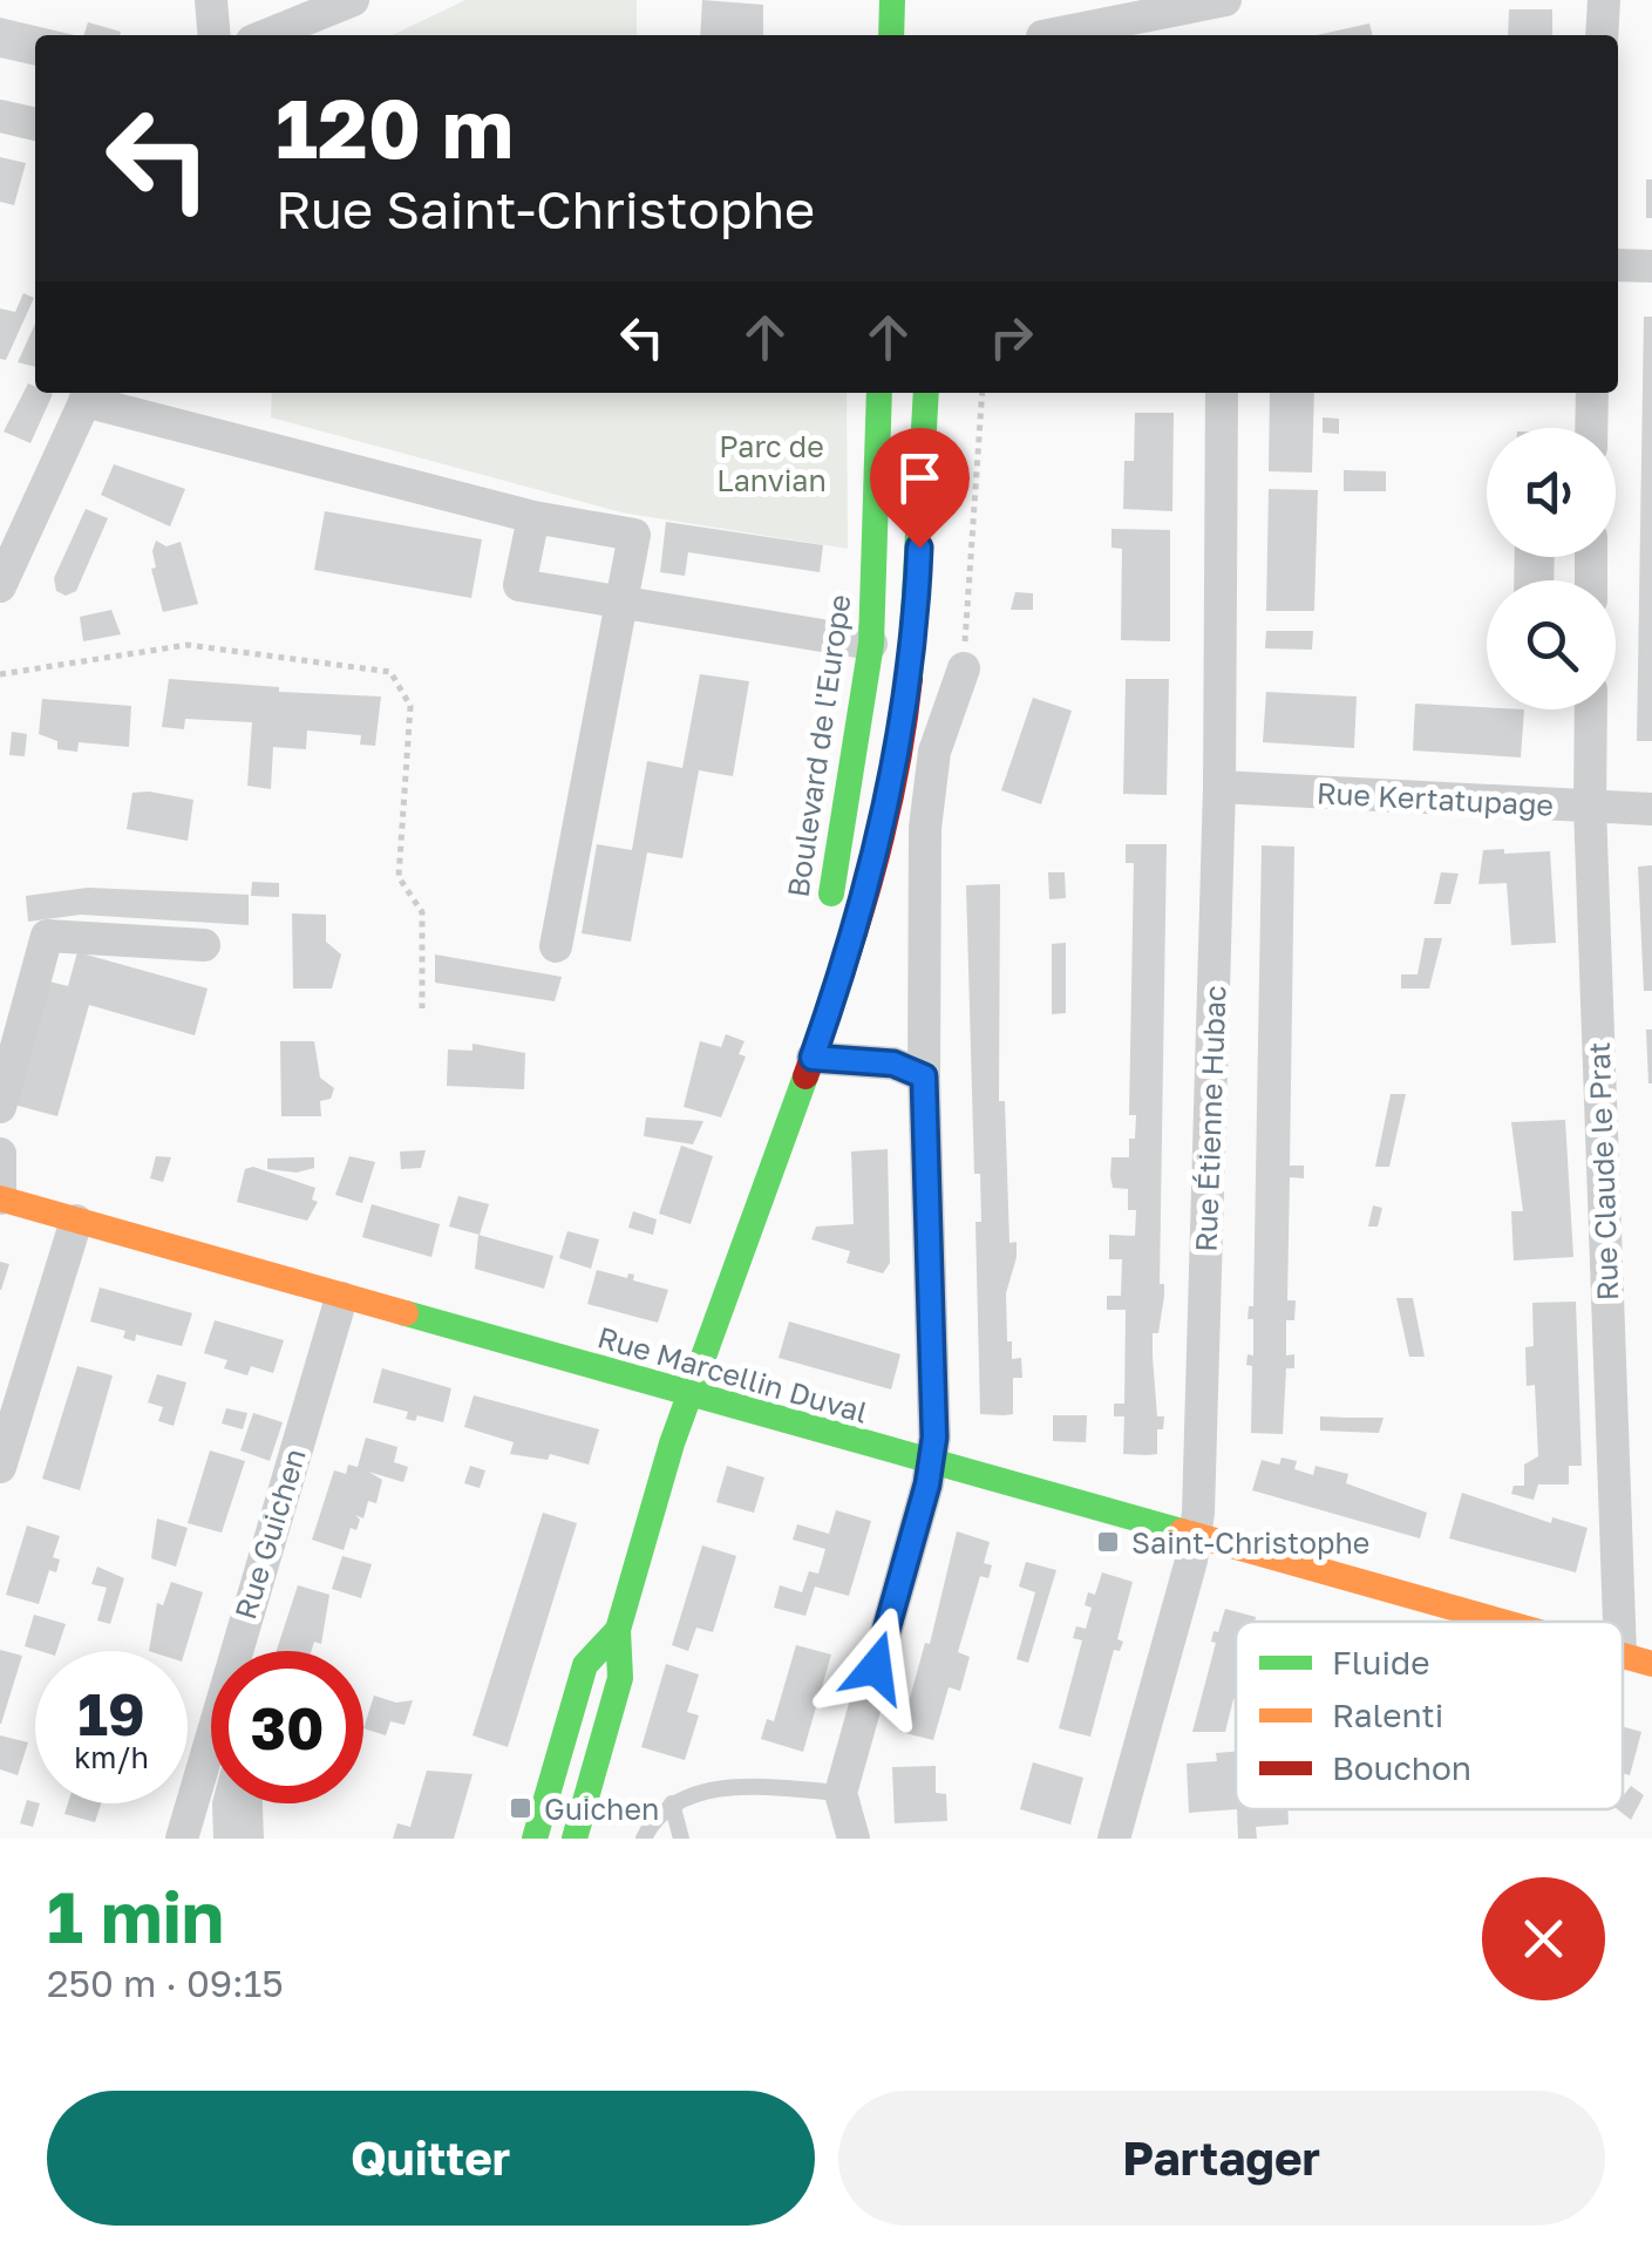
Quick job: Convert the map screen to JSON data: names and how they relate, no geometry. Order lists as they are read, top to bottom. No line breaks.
{"streets":{"main road":["Boulevard de l'Europe","Rue Marcellin Duval"],"street":["Rue Kertatupage","Rue Étienne Hubac","Rue Claude le Prat","Rue Guichen"]},"crossings":[["Boulevard de l'Europe","Rue Marcellin Duval"],["Rue Kertatupage","Rue Étienne Hubac"],["Rue Kertatupage","Rue Claude le Prat"],["Rue Étienne Hubac","Rue Marcellin Duval"],["Rue Marcellin Duval","Rue Guichen"]],"parks":["Parc de Lanvian"],"places":{"transit":["Saint-Christophe","Guichen"]},"legend":["Fluide","Ralenti","Bouchon"],"page":{"turn":["120 m","Rue Saint-Christophe"],"speed":"19 km/h","limit":"30","heading":["1 min","250 m · 09:15"],"buttons":["Quitter","Partager"]}}
